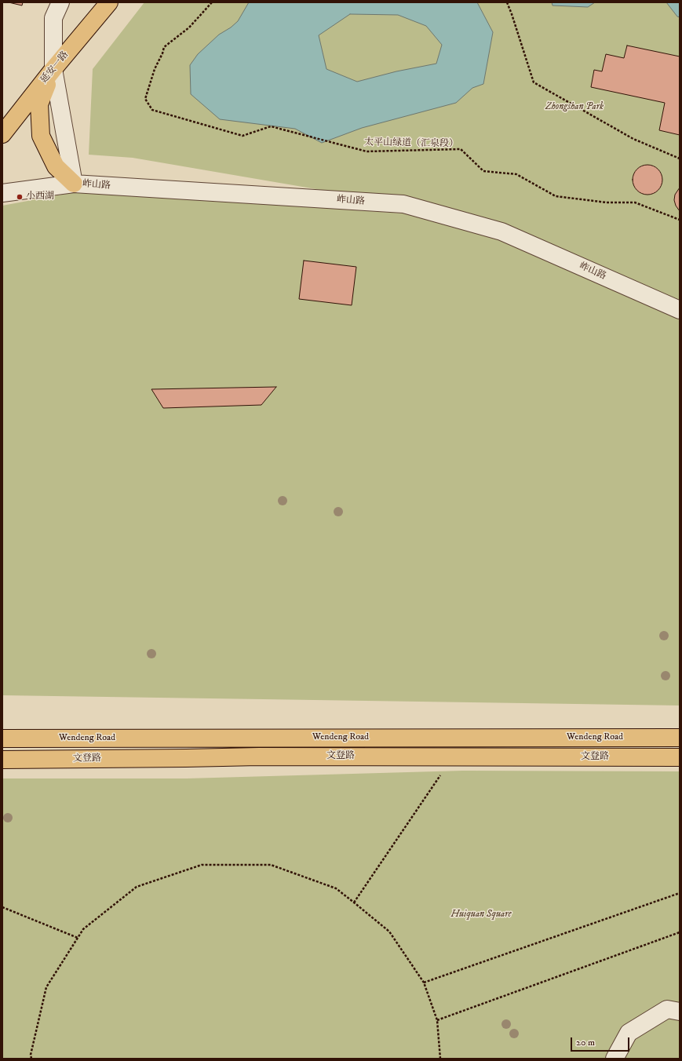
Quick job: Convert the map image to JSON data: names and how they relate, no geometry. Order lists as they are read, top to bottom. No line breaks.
{"streets":{"main road":["延安一路","Wendeng Road","文登路"],"street":["岞山路"],"path":["太平山绿道（汇泉段）"]},"parks":["Zhongshan Park","Huiquan Square"],"places":["小西湖"],"scale_bar":"20 m"}
